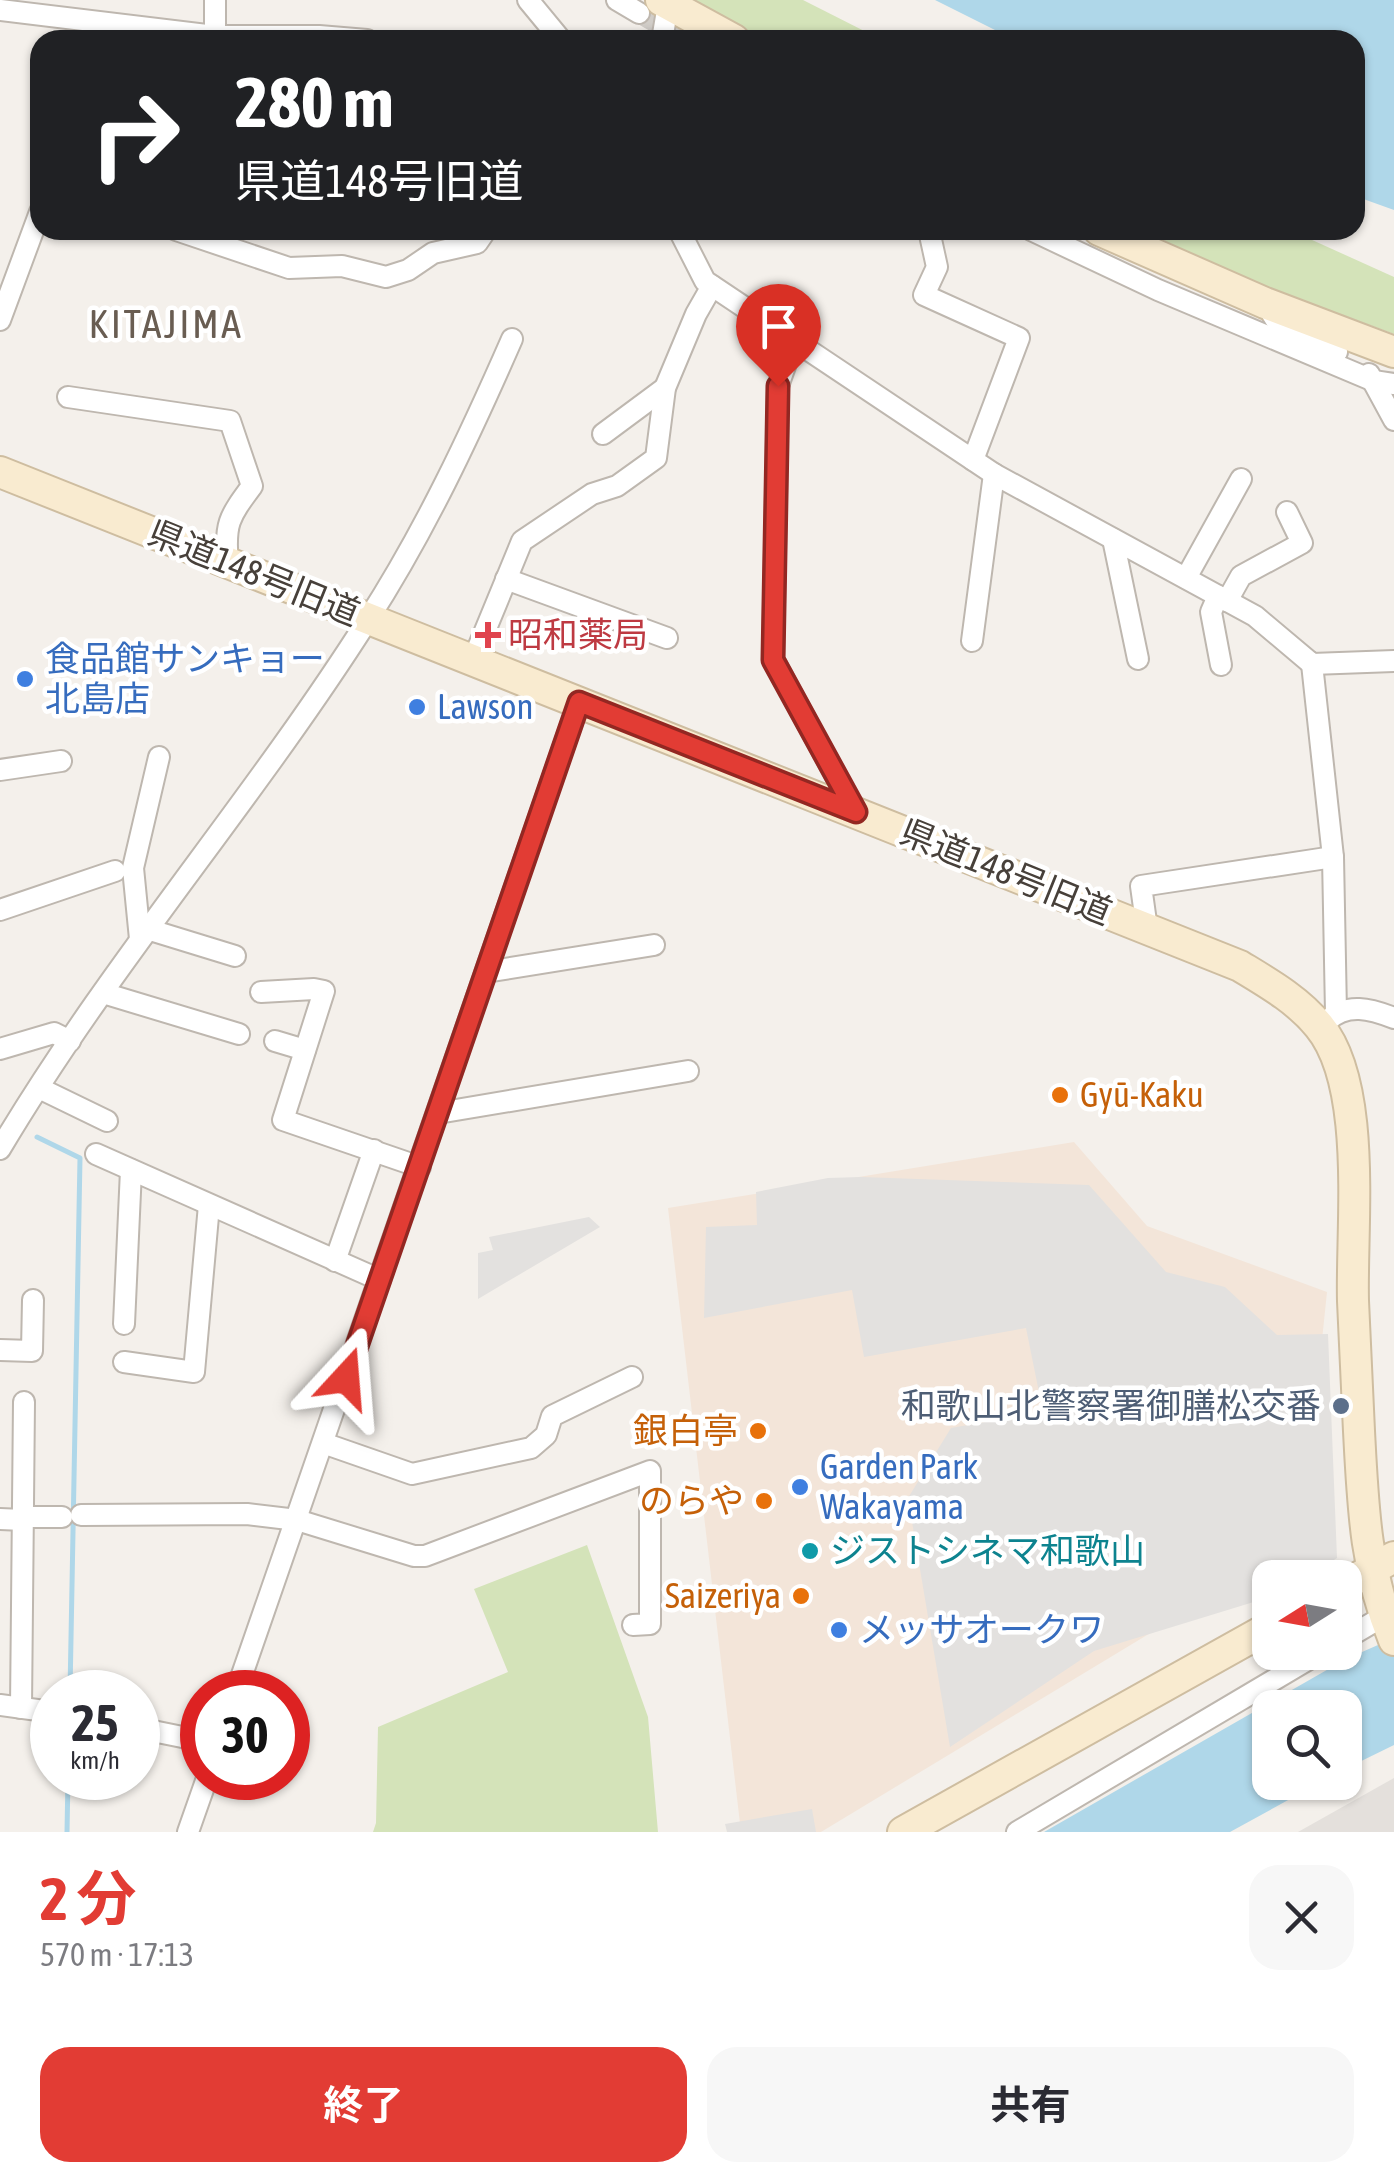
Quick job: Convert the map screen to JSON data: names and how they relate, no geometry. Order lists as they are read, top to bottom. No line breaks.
{"streets":{"street":["県道148号旧道"]},"districts":["KITAJIMA"],"places":{"health":["昭和薬局"],"other":["食品館サンキョー 北島店","Lawson","Gyū-Kaku","和歌山北警察署御膳松交番","銀白亭","Garden Park Wakayama","のらや","ジストシネマ和歌山","Saizeriya","メッサオークワ"]},"north":"left","page":{"turn":["280 m","県道148号旧道"],"speed":"25 km/h","limit":"30","heading":["2 分","570 m · 17:13"],"buttons":["終了","共有"]}}
